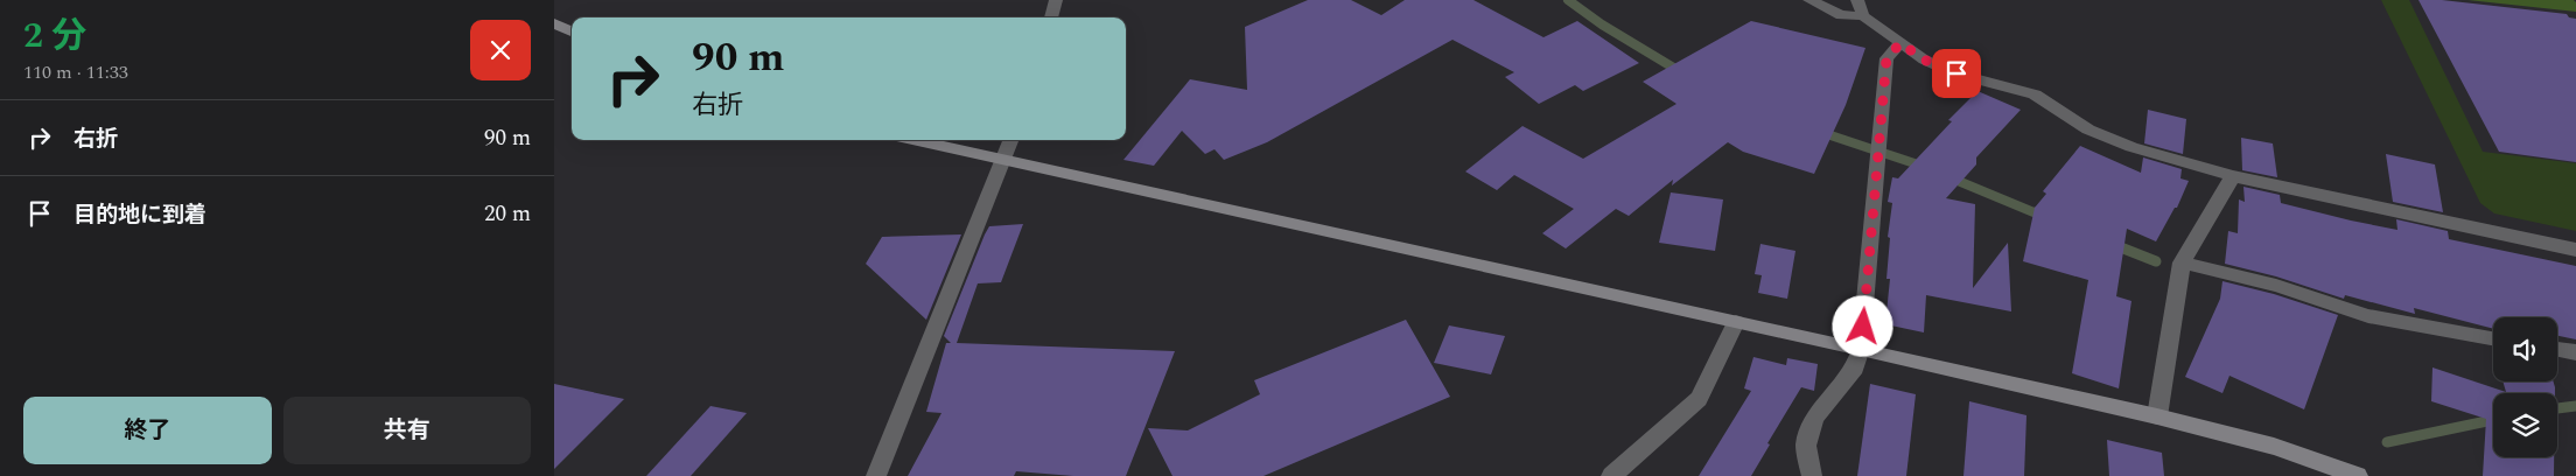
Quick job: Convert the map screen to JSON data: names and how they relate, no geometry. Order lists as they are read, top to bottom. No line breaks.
{"page":{"heading":["2 分","110 m · 11:33"],"turn":["90 m","右折"],"list":[{"name":"右折","value":"90 m"},{"name":"目的地に到着","value":"20 m"}],"buttons":["終了","共有"]}}
